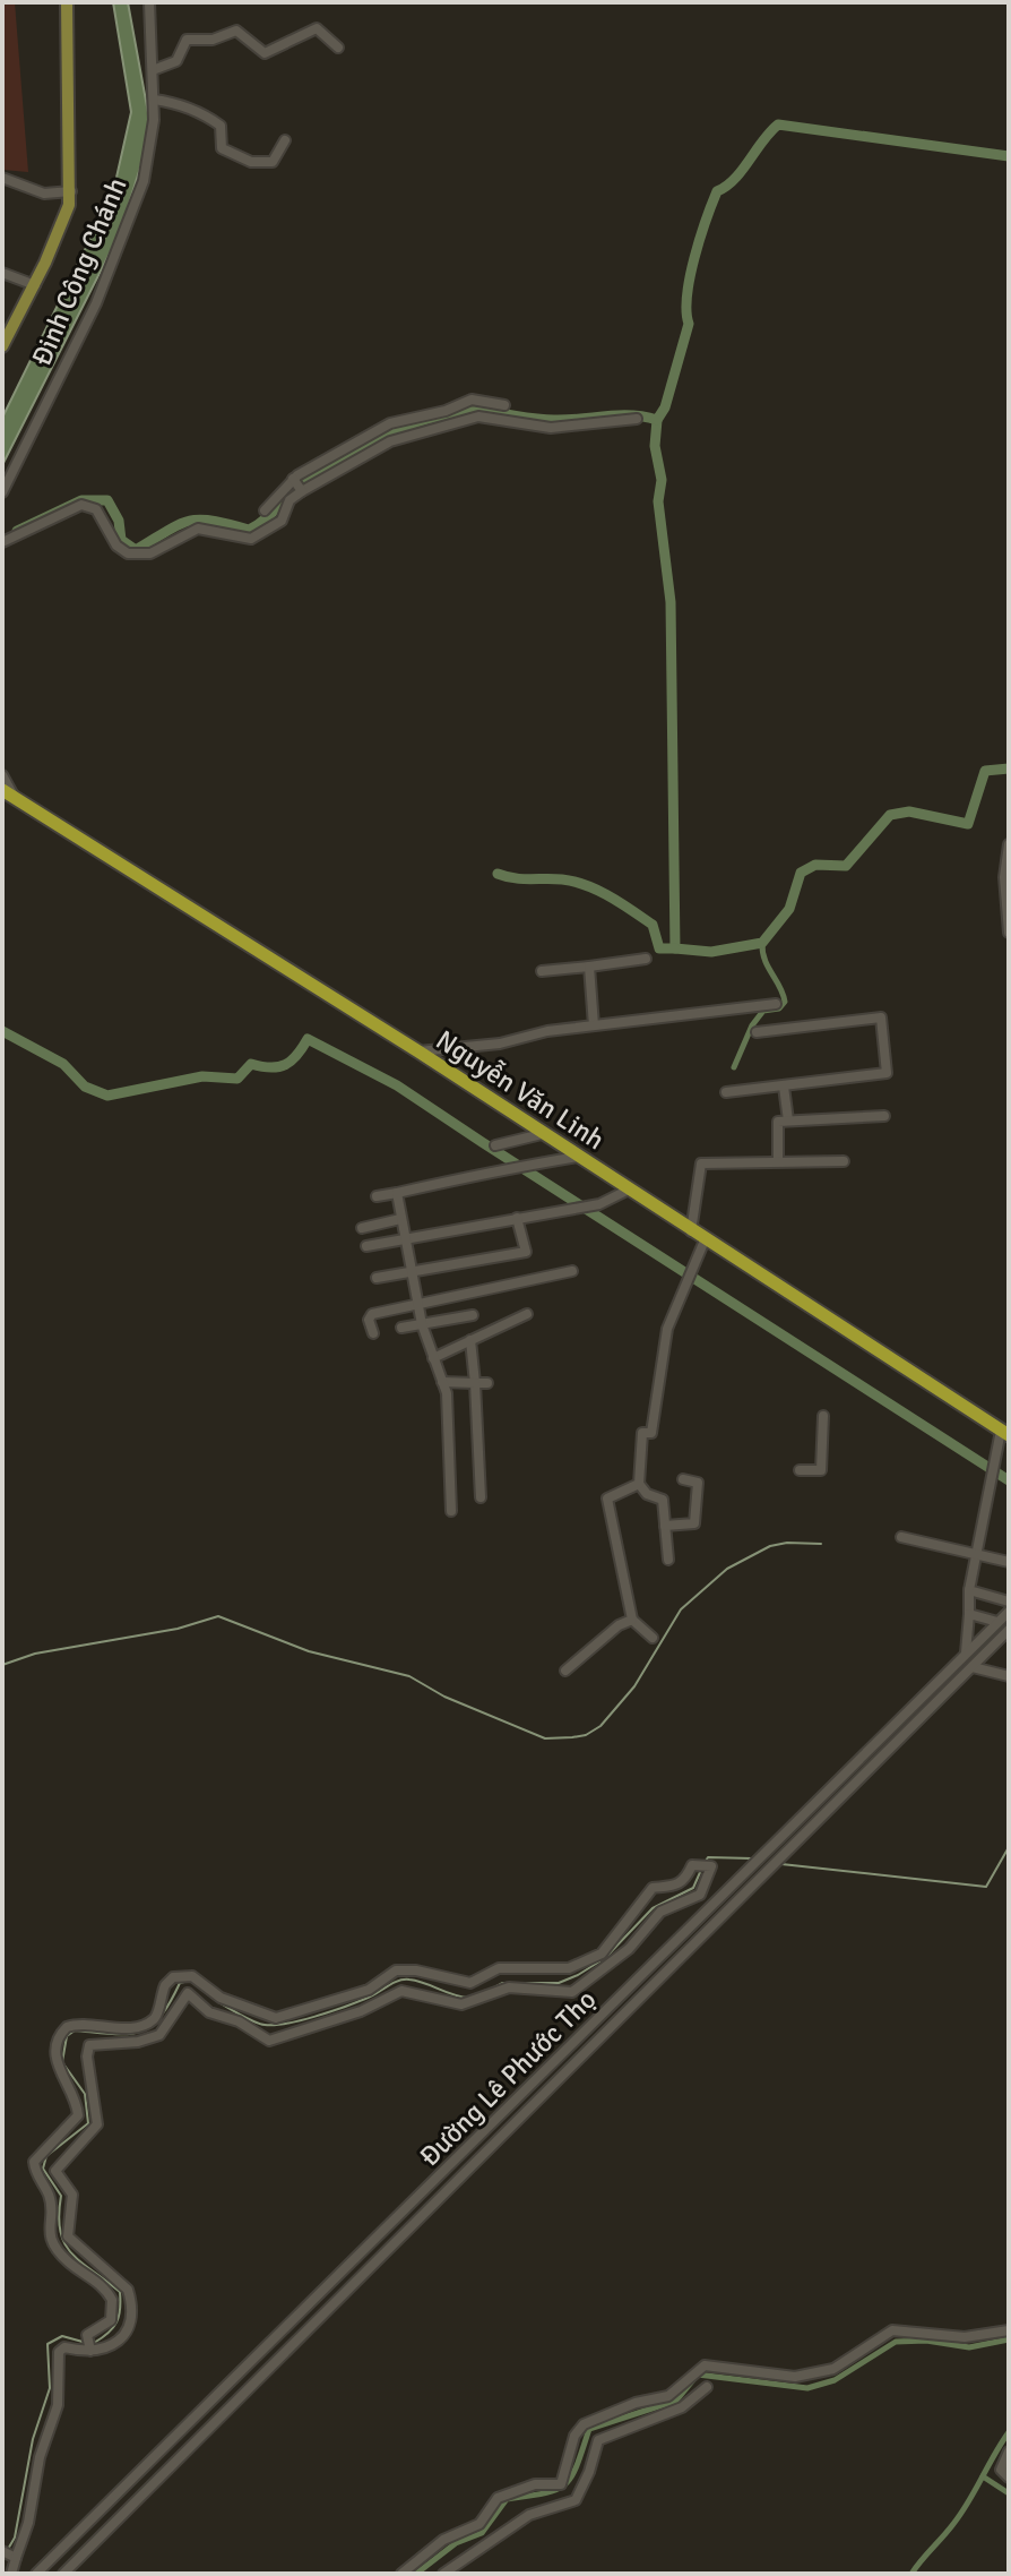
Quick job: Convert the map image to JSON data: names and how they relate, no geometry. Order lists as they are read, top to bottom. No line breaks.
{"streets":{"highway":["Nguyễn Văn Linh"],"street":["Đinh Công Chánh","Đường Lê Phước Thọ"]}}
